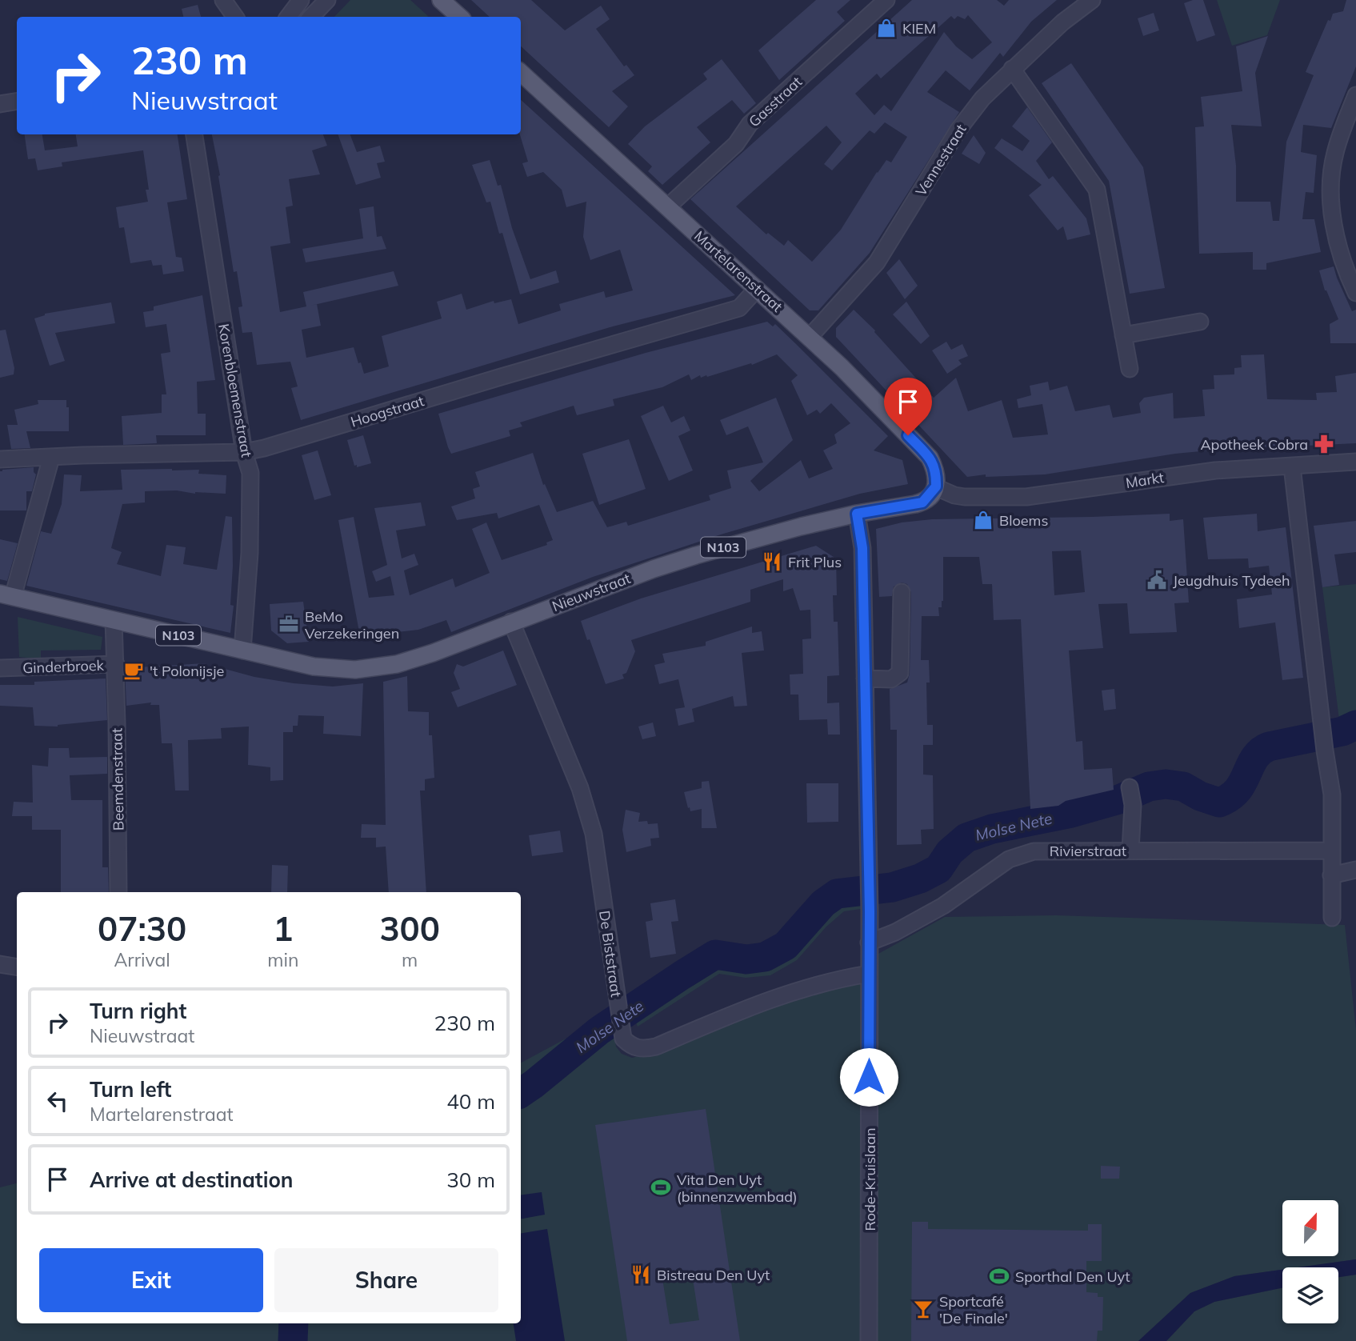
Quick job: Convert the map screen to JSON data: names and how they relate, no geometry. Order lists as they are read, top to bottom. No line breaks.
{"streets":{"main road":["Martelarenstraat","N103","Nieuwstraat"],"street":["Gasstraat","Vennestraat","Korenbloemenstraat","Hoogstraat","Markt","Ginderbroek","Beemdenstraat","Rivierstraat","De Biststraat","Rode-Kruislaan"]},"crossings":[["Gasstraat","Martelarenstraat"],["Vennestraat","Martelarenstraat"],["Martelarenstraat","Hoogstraat"],["Martelarenstraat","Markt"],["Martelarenstraat","Nieuwstraat"],["Korenbloemenstraat","Hoogstraat"],["Korenbloemenstraat","N103"],["Korenbloemenstraat","Nieuwstraat"],["Markt","Nieuwstraat"],["N103","Nieuwstraat"],["N103","Ginderbroek"],["Nieuwstraat","De Biststraat"],["Nieuwstraat","Rode-Kruislaan"],["Ginderbroek","Beemdenstraat"],["Rivierstraat","Rode-Kruislaan"],["De Biststraat","Rode-Kruislaan"]],"water":["Molse Nete"],"places":{"shop":["KIEM","Bloems"],"pharmacy":["Apotheek Cobra"],"restaurant":["Frit Plus","Bistreau Den Uyt"],"public building":["Jeugdhuis Tydeeh"],"office":["BeMo Verzekeringen"],"cafe":["'t Polonijsje"],"sports":["Vita Den Uyt (binnenzwembad)","Sporthal Den Uyt"],"bar":["Sportcafé 'De Finale'"]},"north":"top","page":{"turn":["230 m","Nieuwstraat"],"eta":["07:30","Arrival","1","min","300","m"],"list":[{"name":"Turn right","note":"Nieuwstraat","value":"230 m"},{"name":"Turn left","note":"Martelarenstraat","value":"40 m"},{"name":"Arrive at destination","value":"30 m"}],"buttons":["Exit","Share"]}}
